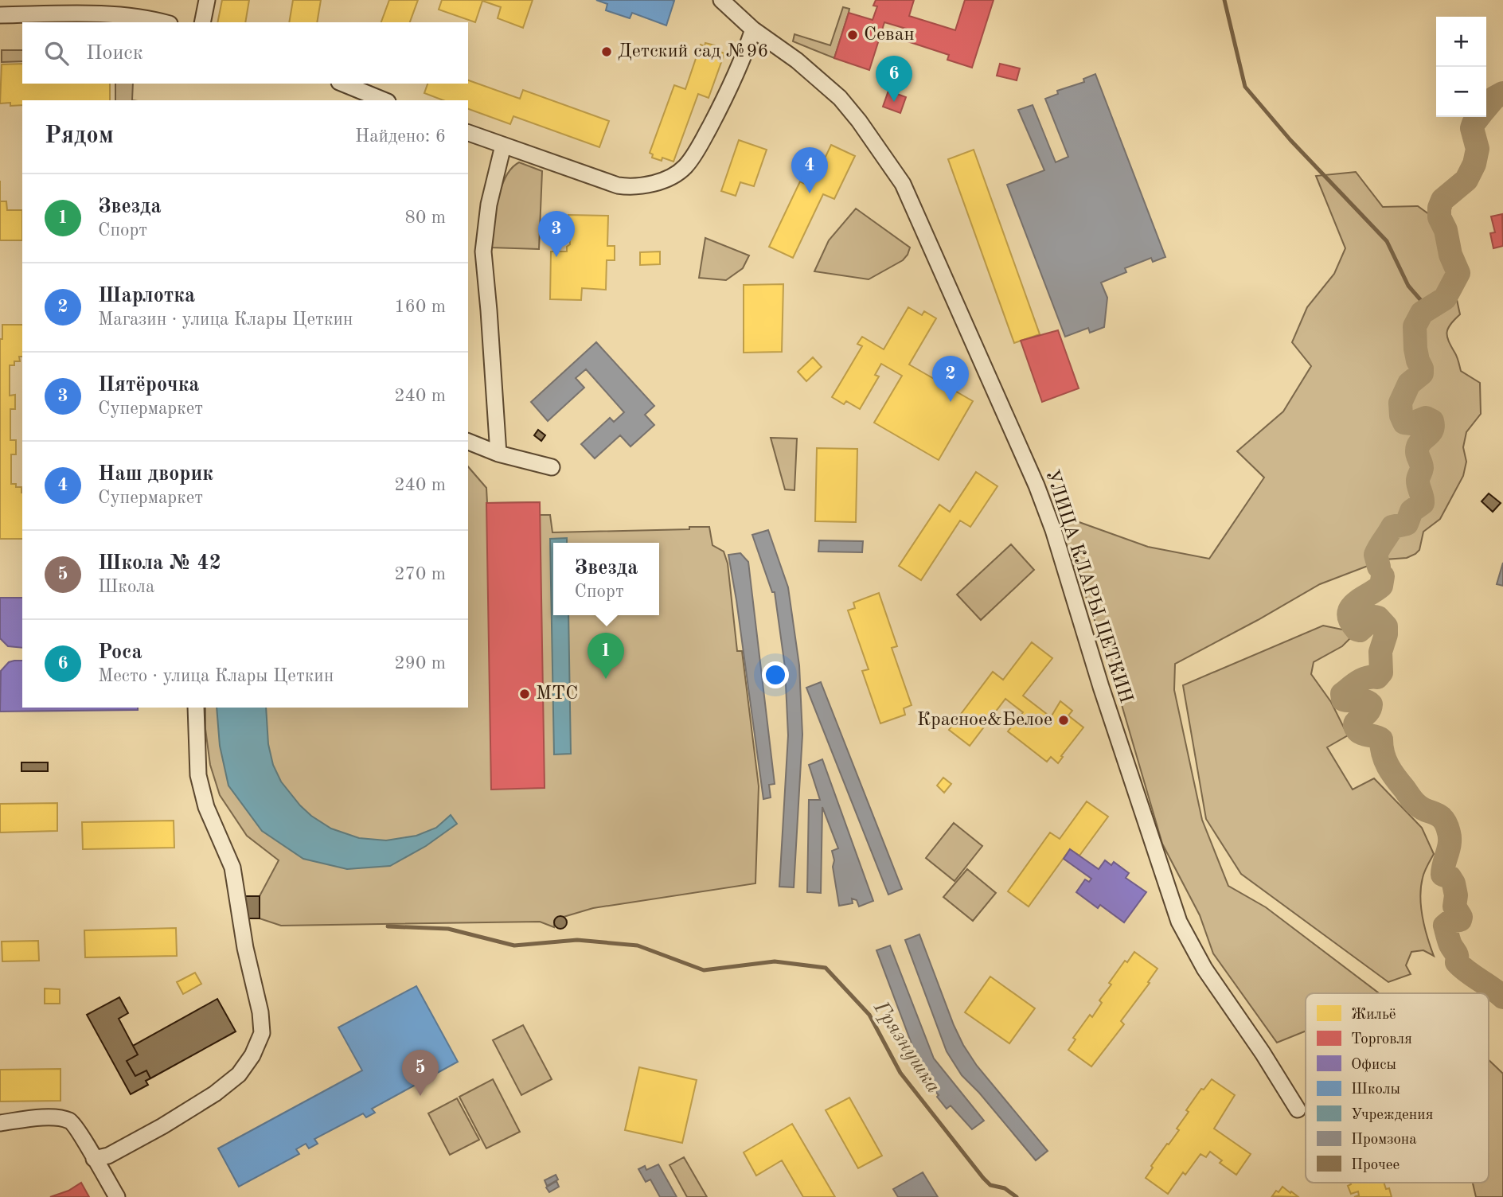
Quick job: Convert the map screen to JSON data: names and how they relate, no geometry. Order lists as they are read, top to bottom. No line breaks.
{"streets":{"street":["УЛИЦА КЛАРЫ ЦЕТКИН"]},"water":["Грязнушка"],"places":["Севан","Детский сад №96","МТС","Красное&Белое"],"legend":["Жильё","Торговля","Офисы","Школы","Учреждения","Промзона","Прочее"],"page":{"map_buttons":["+","−"],"search":"Поиск","pins":["6","4","3","2","1","5"],"heading":["Рядом","Найдено: 6"],"list":[{"mark":"1","name":"Звезда","note":"Спорт","value":"80 m"},{"mark":"2","name":"Шарлотка","note":"Магазин · улица Клары Цеткин","value":"160 m"},{"mark":"3","name":"Пятёрочка","note":"Супермаркет","value":"240 m"},{"mark":"4","name":"Наш дворик","note":"Супермаркет","value":"240 m"},{"mark":"5","name":"Школа № 42","note":"Школа","value":"270 m"},{"mark":"6","name":"Роса","note":"Место · улица Клары Цеткин","value":"290 m"}],"popup":["Звезда","Спорт"]}}
